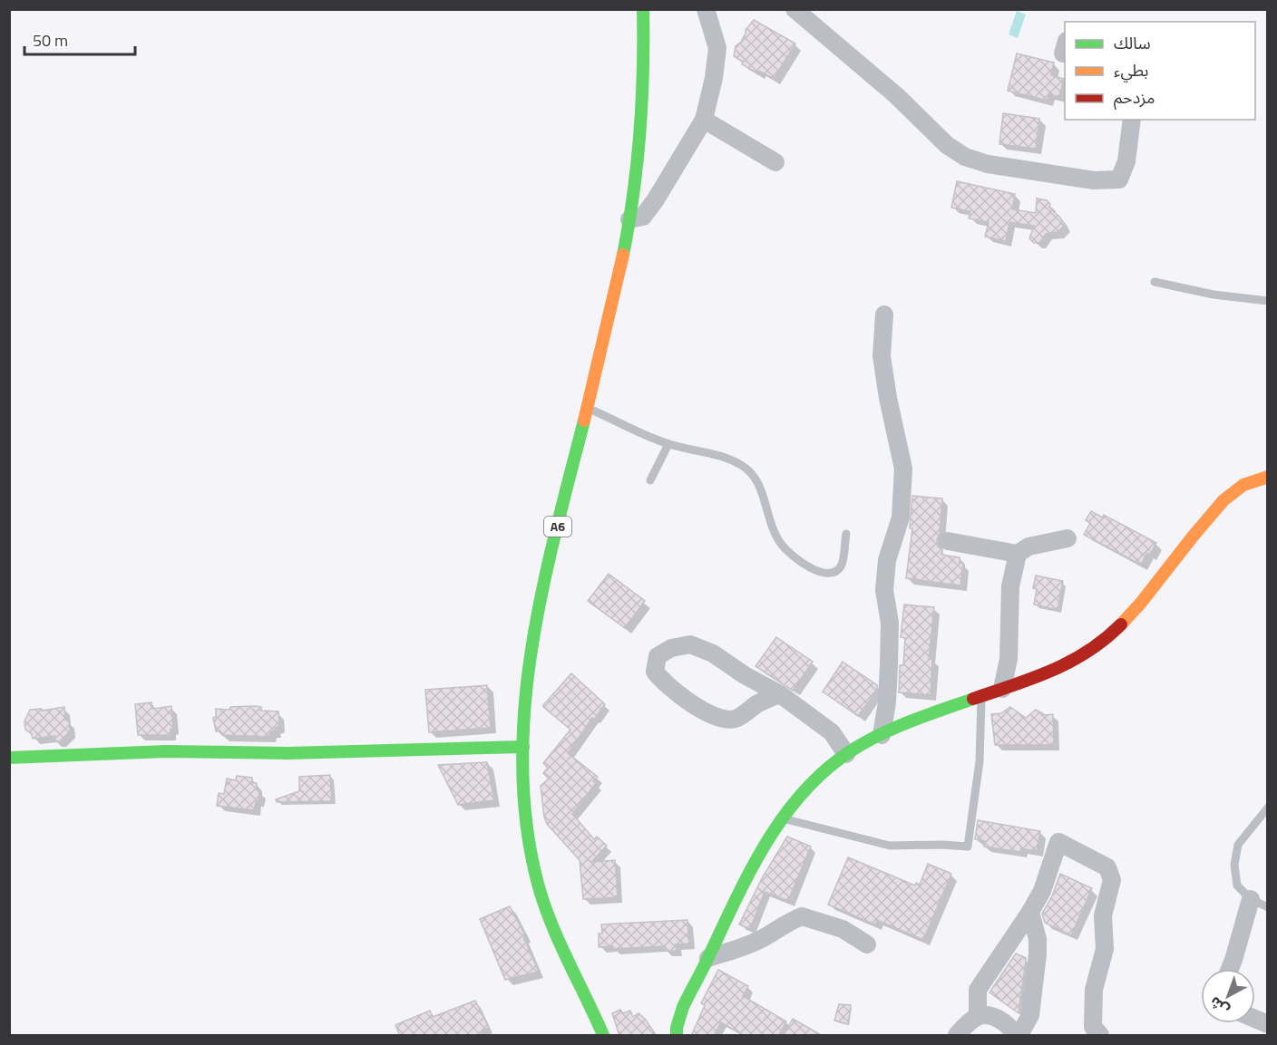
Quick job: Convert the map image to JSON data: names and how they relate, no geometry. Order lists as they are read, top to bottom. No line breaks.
{"streets":{"main road":["A6"]},"legend":["سالك","بطيء","مزدحم"],"scale_bar":"50 m","north":"bottom left"}
